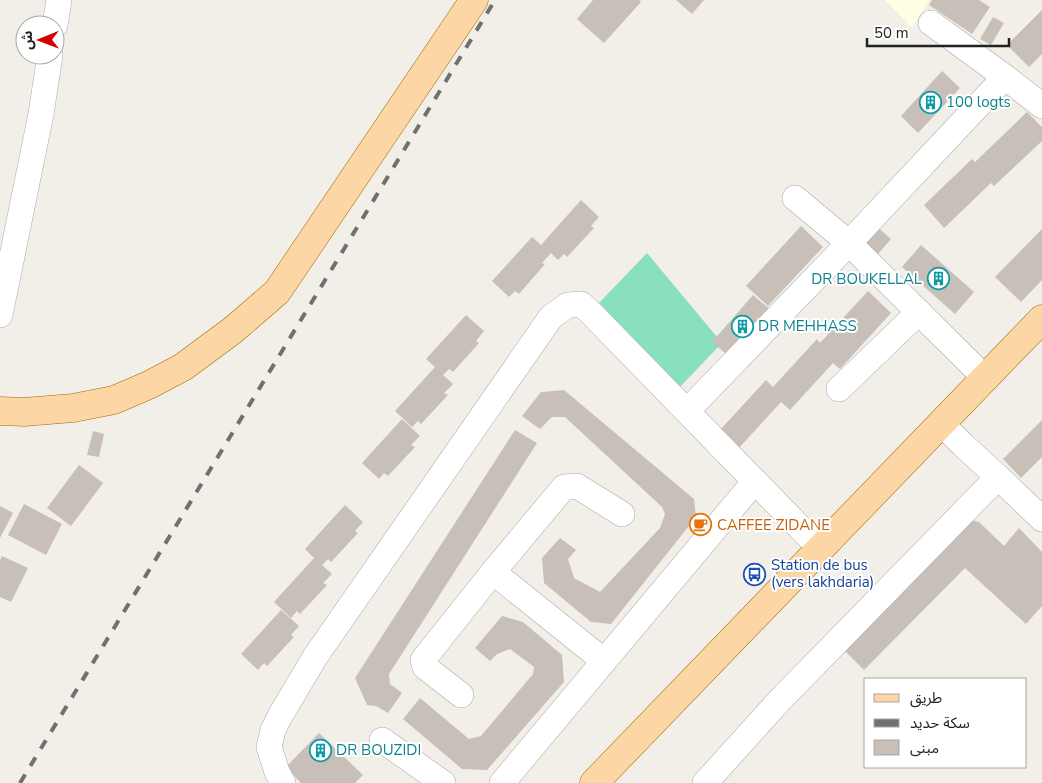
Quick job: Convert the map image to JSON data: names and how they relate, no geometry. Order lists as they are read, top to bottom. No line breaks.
{"places":{"building":["100 logts","DR BOUKELLAL","DR MEHHASS","DR BOUZIDI"],"cafe":["CAFFEE ZIDANE"],"bus stop":["Station de bus (vers lakhdaria)"]},"legend":["طريق","سكة حديد","مبنى"],"scale_bar":"50 m","north":"left"}
